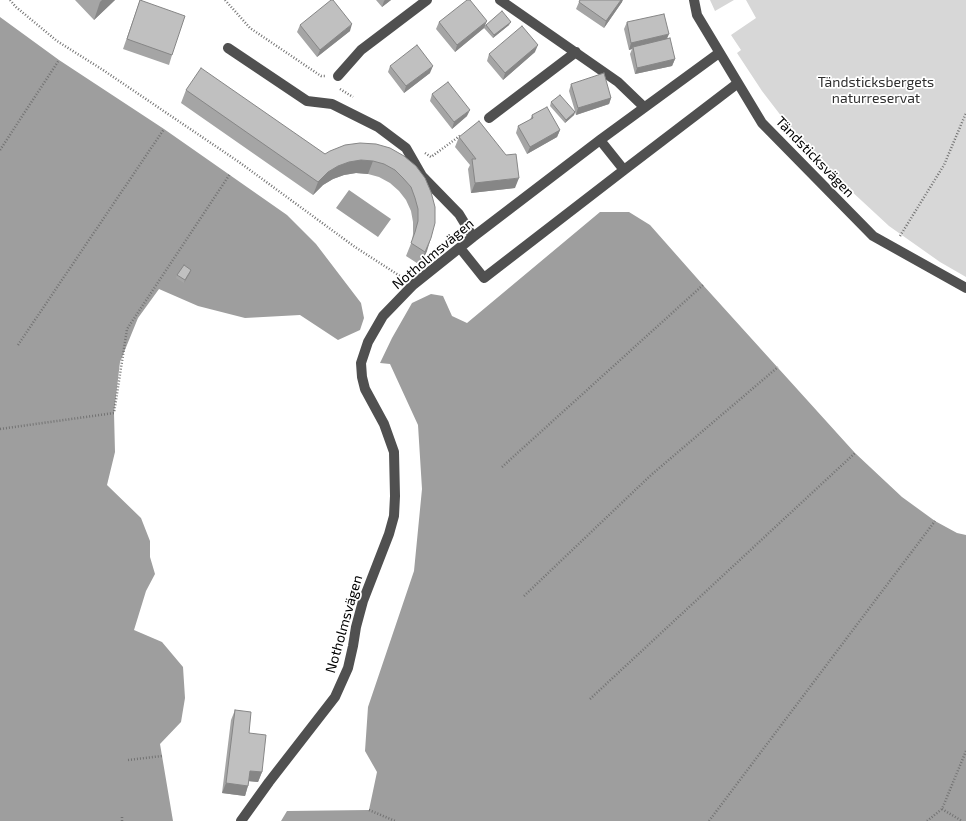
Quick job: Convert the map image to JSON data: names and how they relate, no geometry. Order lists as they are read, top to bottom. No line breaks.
{"streets":{"street":["Tändsticksvägen","Notholmsvägen"]},"crossings":[["Tändsticksvägen","Notholmsvägen"]],"parks":["Tändsticksbergets naturreservat"]}
